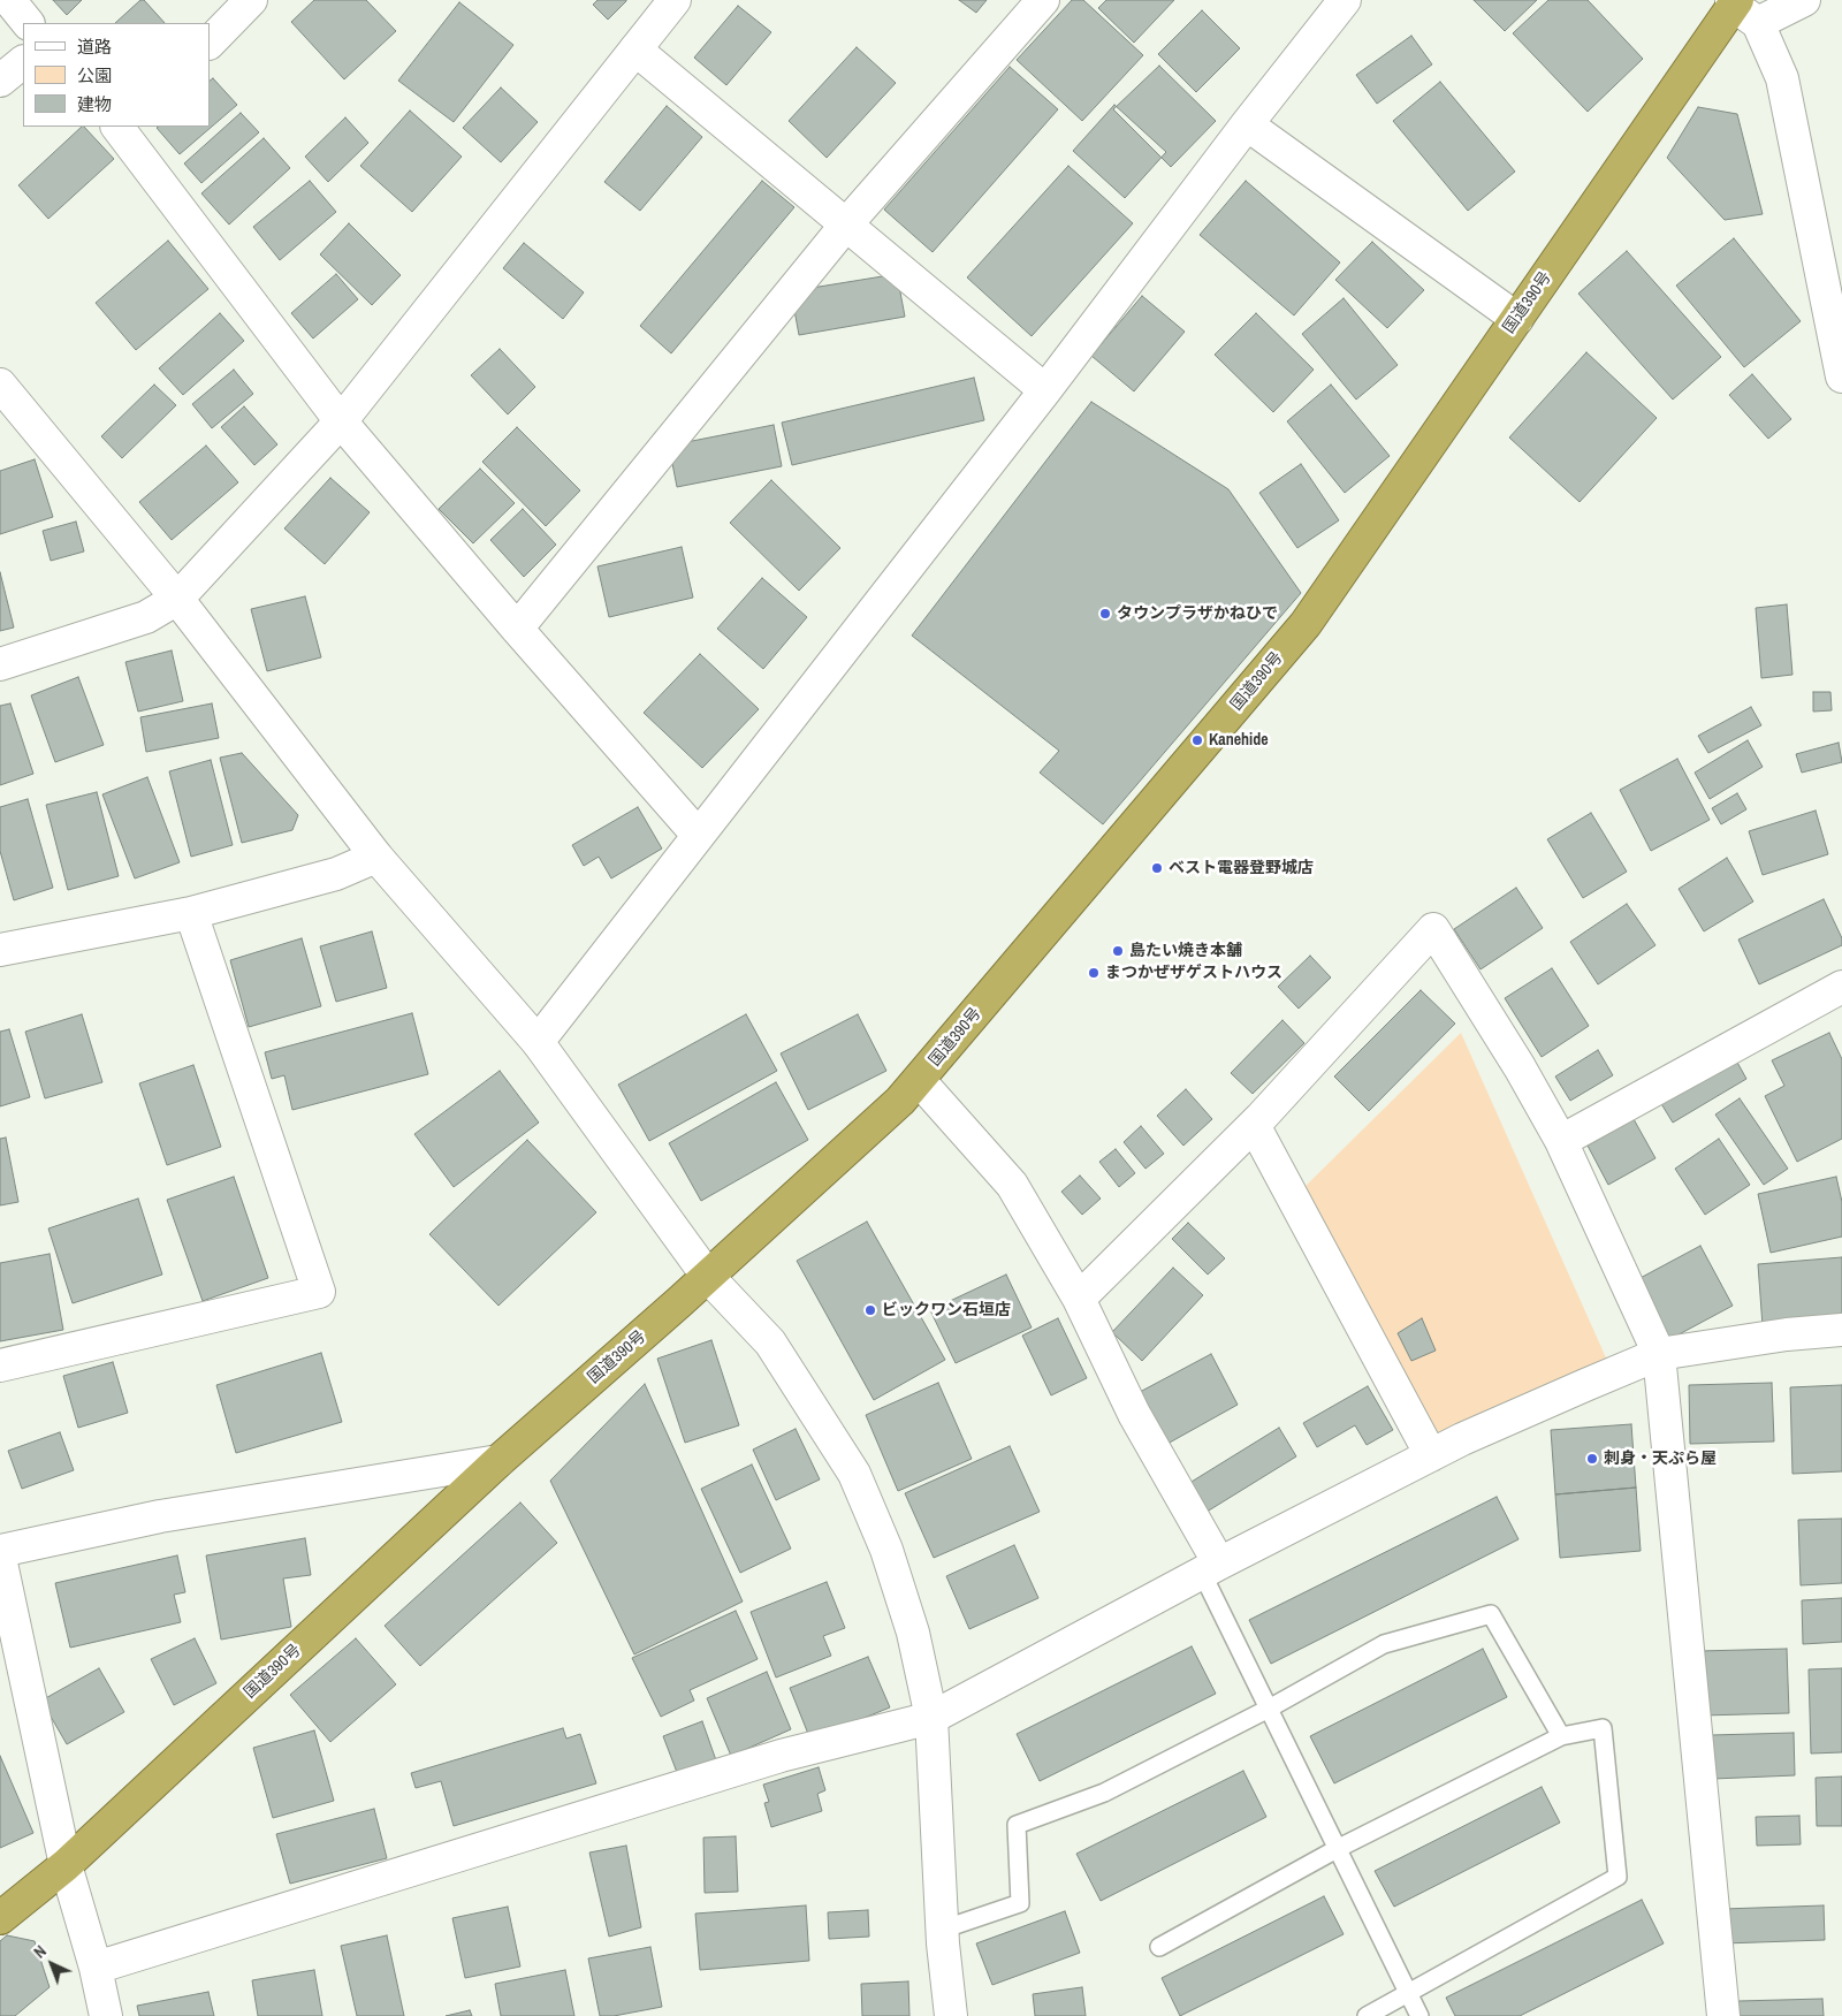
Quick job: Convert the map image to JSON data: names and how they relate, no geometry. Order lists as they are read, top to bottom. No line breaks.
{"streets":{"highway":["国道390号"]},"places":["タウンプラザかねひで","Kanehide","ベスト電器登野城店","島たい焼き本舗","まつかぜザゲストハウス","ビックワン石垣店","刺身・天ぷら屋"],"legend":["道路","公園","建物"],"north":"top left"}
